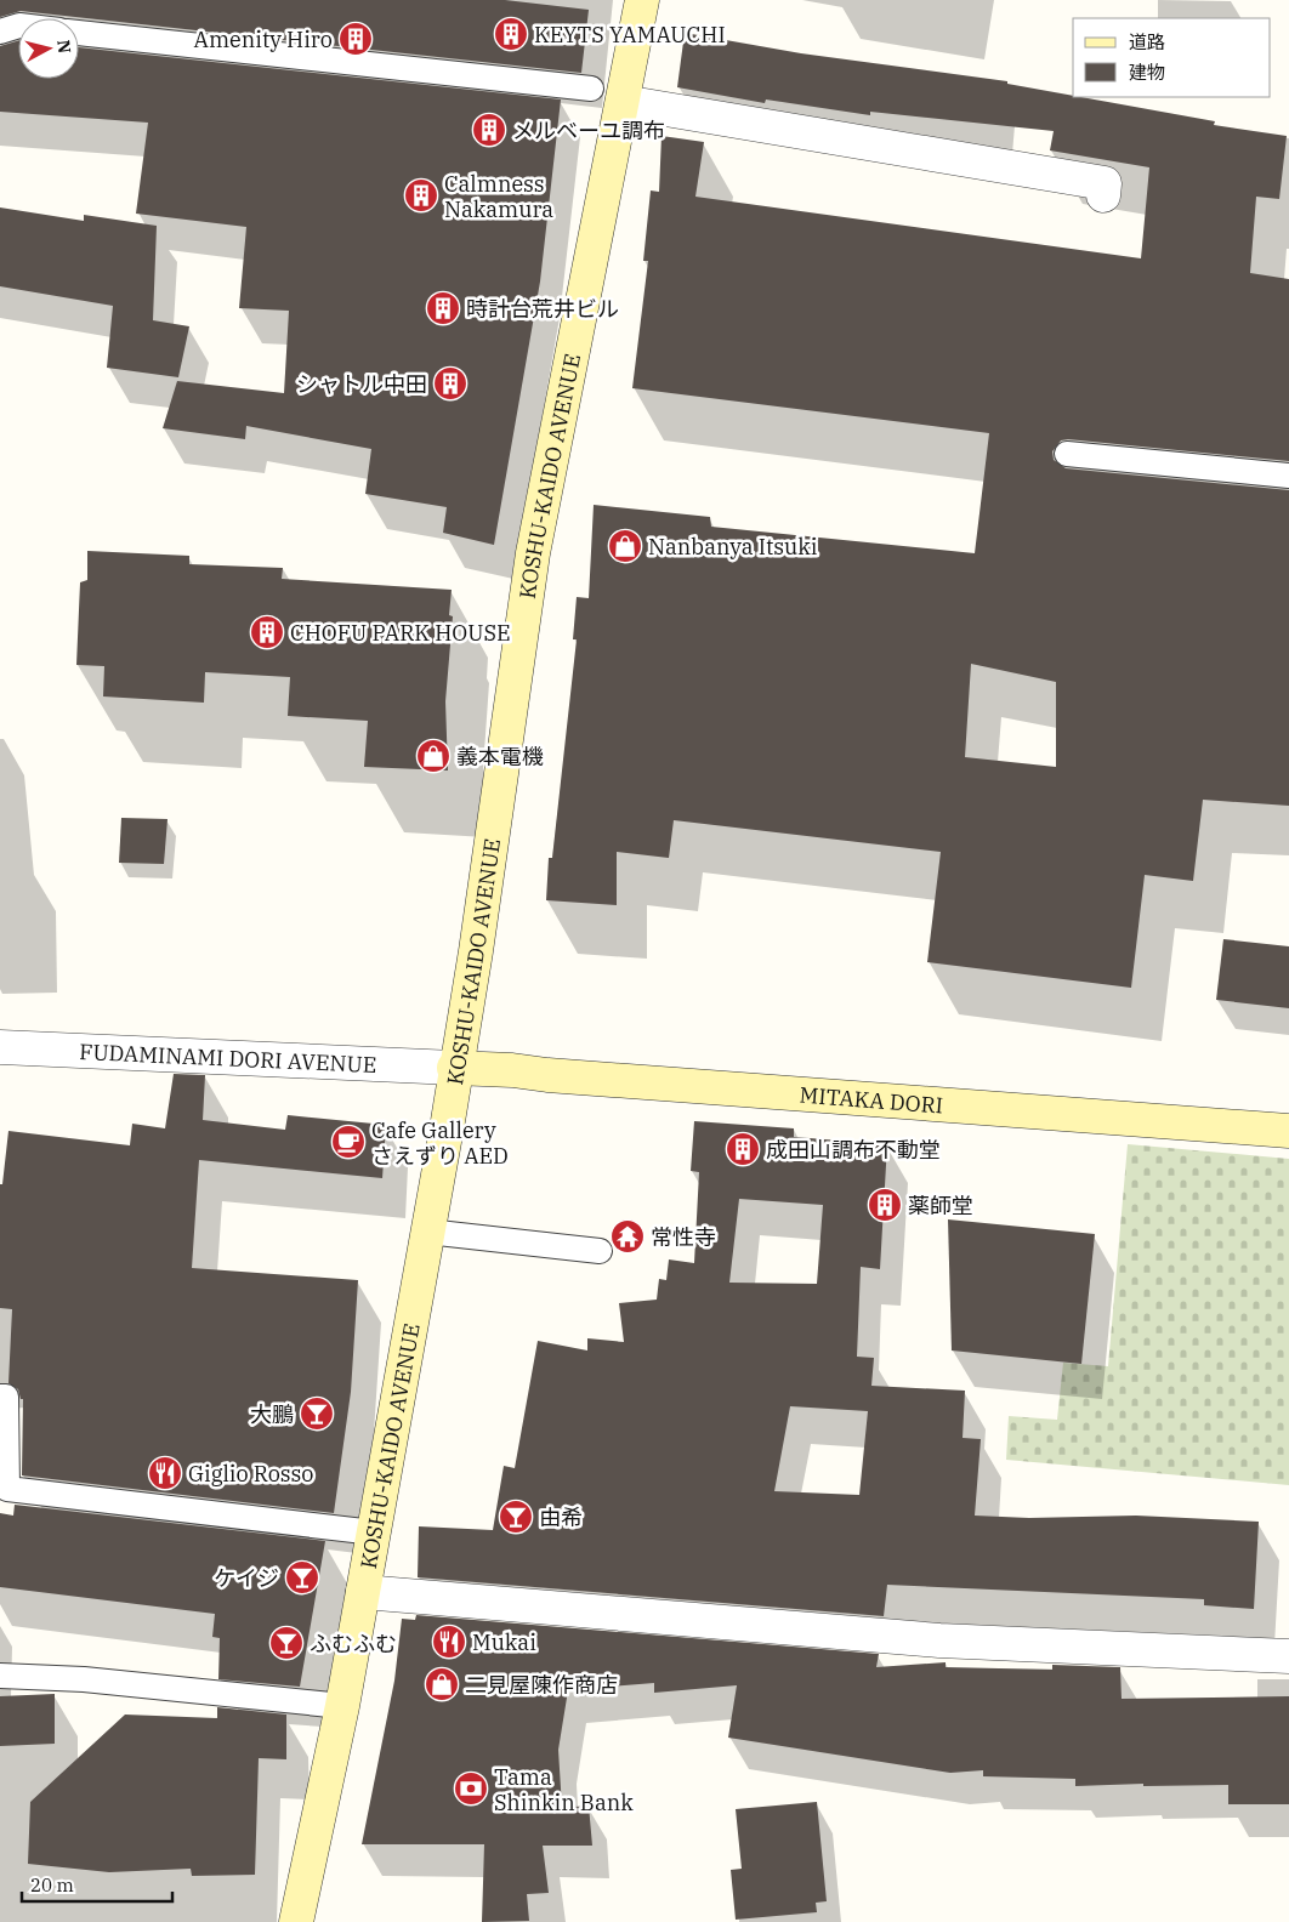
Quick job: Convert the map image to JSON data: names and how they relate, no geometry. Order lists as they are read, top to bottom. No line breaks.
{"streets":{"main road":["KOSHU-KAIDO AVENUE","MITAKA DORI"],"street":["FUDAMINAMI DORI AVENUE"]},"crossings":[["KOSHU-KAIDO AVENUE","FUDAMINAMI DORI AVENUE"],["KOSHU-KAIDO AVENUE","MITAKA DORI"],["FUDAMINAMI DORI AVENUE","MITAKA DORI"]],"places":{"building":["KEYTS YAMAUCHI","Amenity Hiro","メルベーユ調布","Calmness Nakamura","時計台荒井ビル","シャトル中田","CHOFU PARK HOUSE","成田山調布不動堂","薬師堂"],"shop":["Nanbanya Itsuki","義本電機","二見屋陳作商店"],"cafe":["Cafe Gallery さえずり AED"],"temple":["常性寺"],"bar":["大鵬","由希","ケイジ","ふむふむ"],"restaurant":["Giglio Rosso","Mukai"],"bank":["Tama Shinkin Bank"]},"legend":["道路","建物"],"scale_bar":"20 m","north":"right"}
